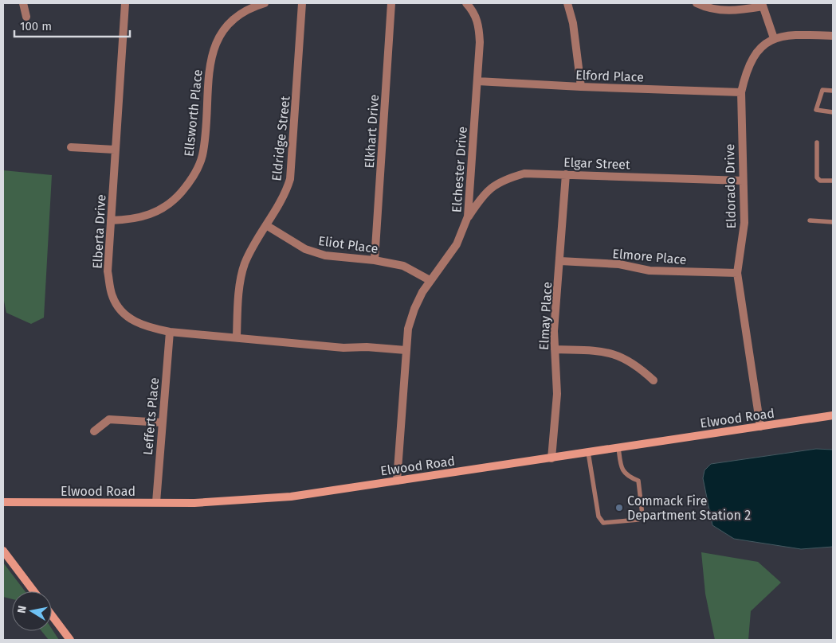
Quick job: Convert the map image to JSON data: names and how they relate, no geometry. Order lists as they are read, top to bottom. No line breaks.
{"streets":{"main road":["Elwood Road"],"street":["Elford Place","Ellsworth Place","Elkhart Drive","Eldridge Street","Elgar Street","Elchester Drive","Eldorado Drive","Elberta Drive","Eliot Place","Elmore Place","Elmay Place","Lefferts Place"]},"crossings":[["Elford Place","Elchester Drive"],["Elford Place","Eldorado Drive"],["Ellsworth Place","Elberta Drive"],["Elkhart Drive","Eliot Place"],["Eldridge Street","Elberta Drive"],["Eldridge Street","Eliot Place"],["Elgar Street","Elchester Drive"],["Elgar Street","Eldorado Drive"],["Elgar Street","Elmay Place"],["Elchester Drive","Elberta Drive"],["Elchester Drive","Eliot Place"],["Elchester Drive","Elwood Road"],["Eldorado Drive","Elmore Place"],["Eldorado Drive","Elwood Road"],["Elberta Drive","Lefferts Place"],["Elmore Place","Elmay Place"],["Elmay Place","Elwood Road"],["Lefferts Place","Elwood Road"]],"places":["Commack Fire Department Station 2"],"scale_bar":"100 m","north":"left"}
